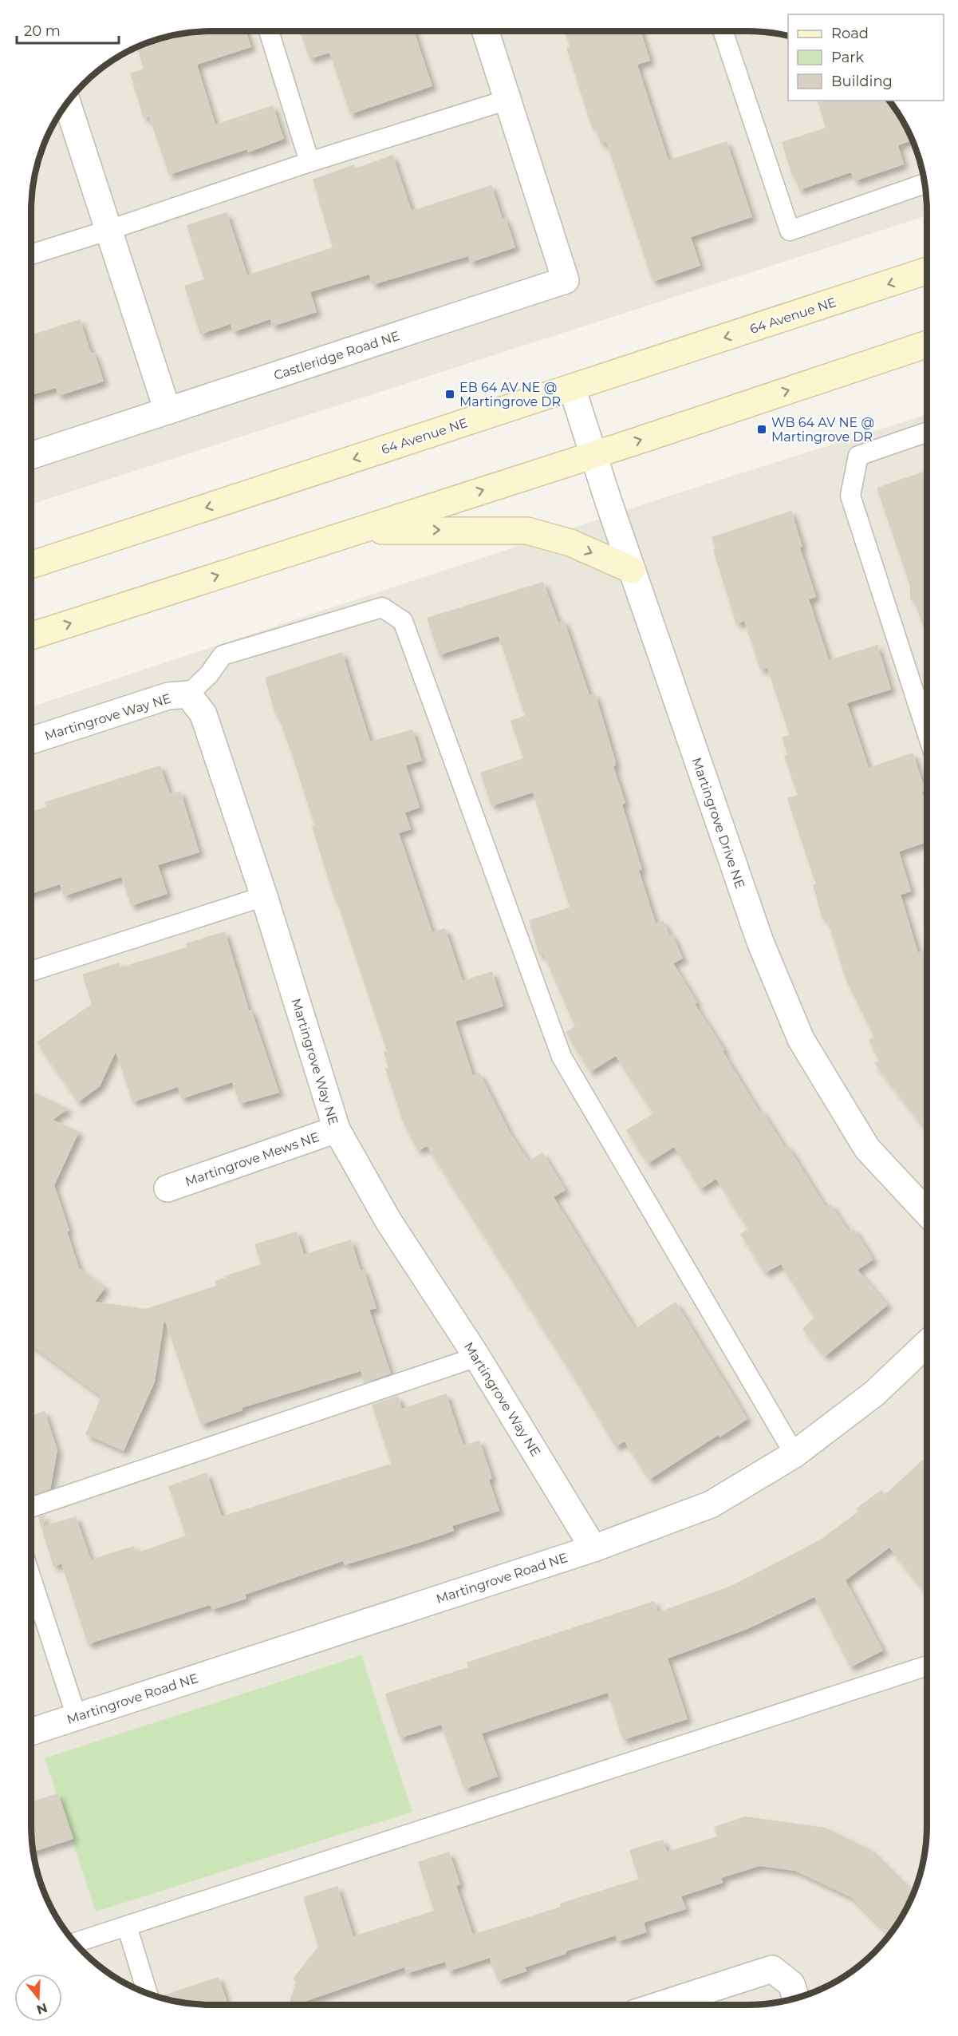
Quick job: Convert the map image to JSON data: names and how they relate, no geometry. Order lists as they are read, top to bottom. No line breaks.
{"streets":{"main road":["64 Avenue NE"],"street":["Castleridge Road NE","Martingrove Way NE","Martingrove Drive NE","Martingrove Mews NE","Martingrove Road NE"]},"crossings":[["64 Avenue NE","Martingrove Drive NE"],["Martingrove Way NE","Martingrove Mews NE"],["Martingrove Way NE","Martingrove Road NE"]],"places":{"transit":["EB 64 AV NE @ Martingrove DR","WB 64 AV NE @ Martingrove DR"]},"legend":["Road","Park","Building"],"scale_bar":"20 m","north":"bottom"}
